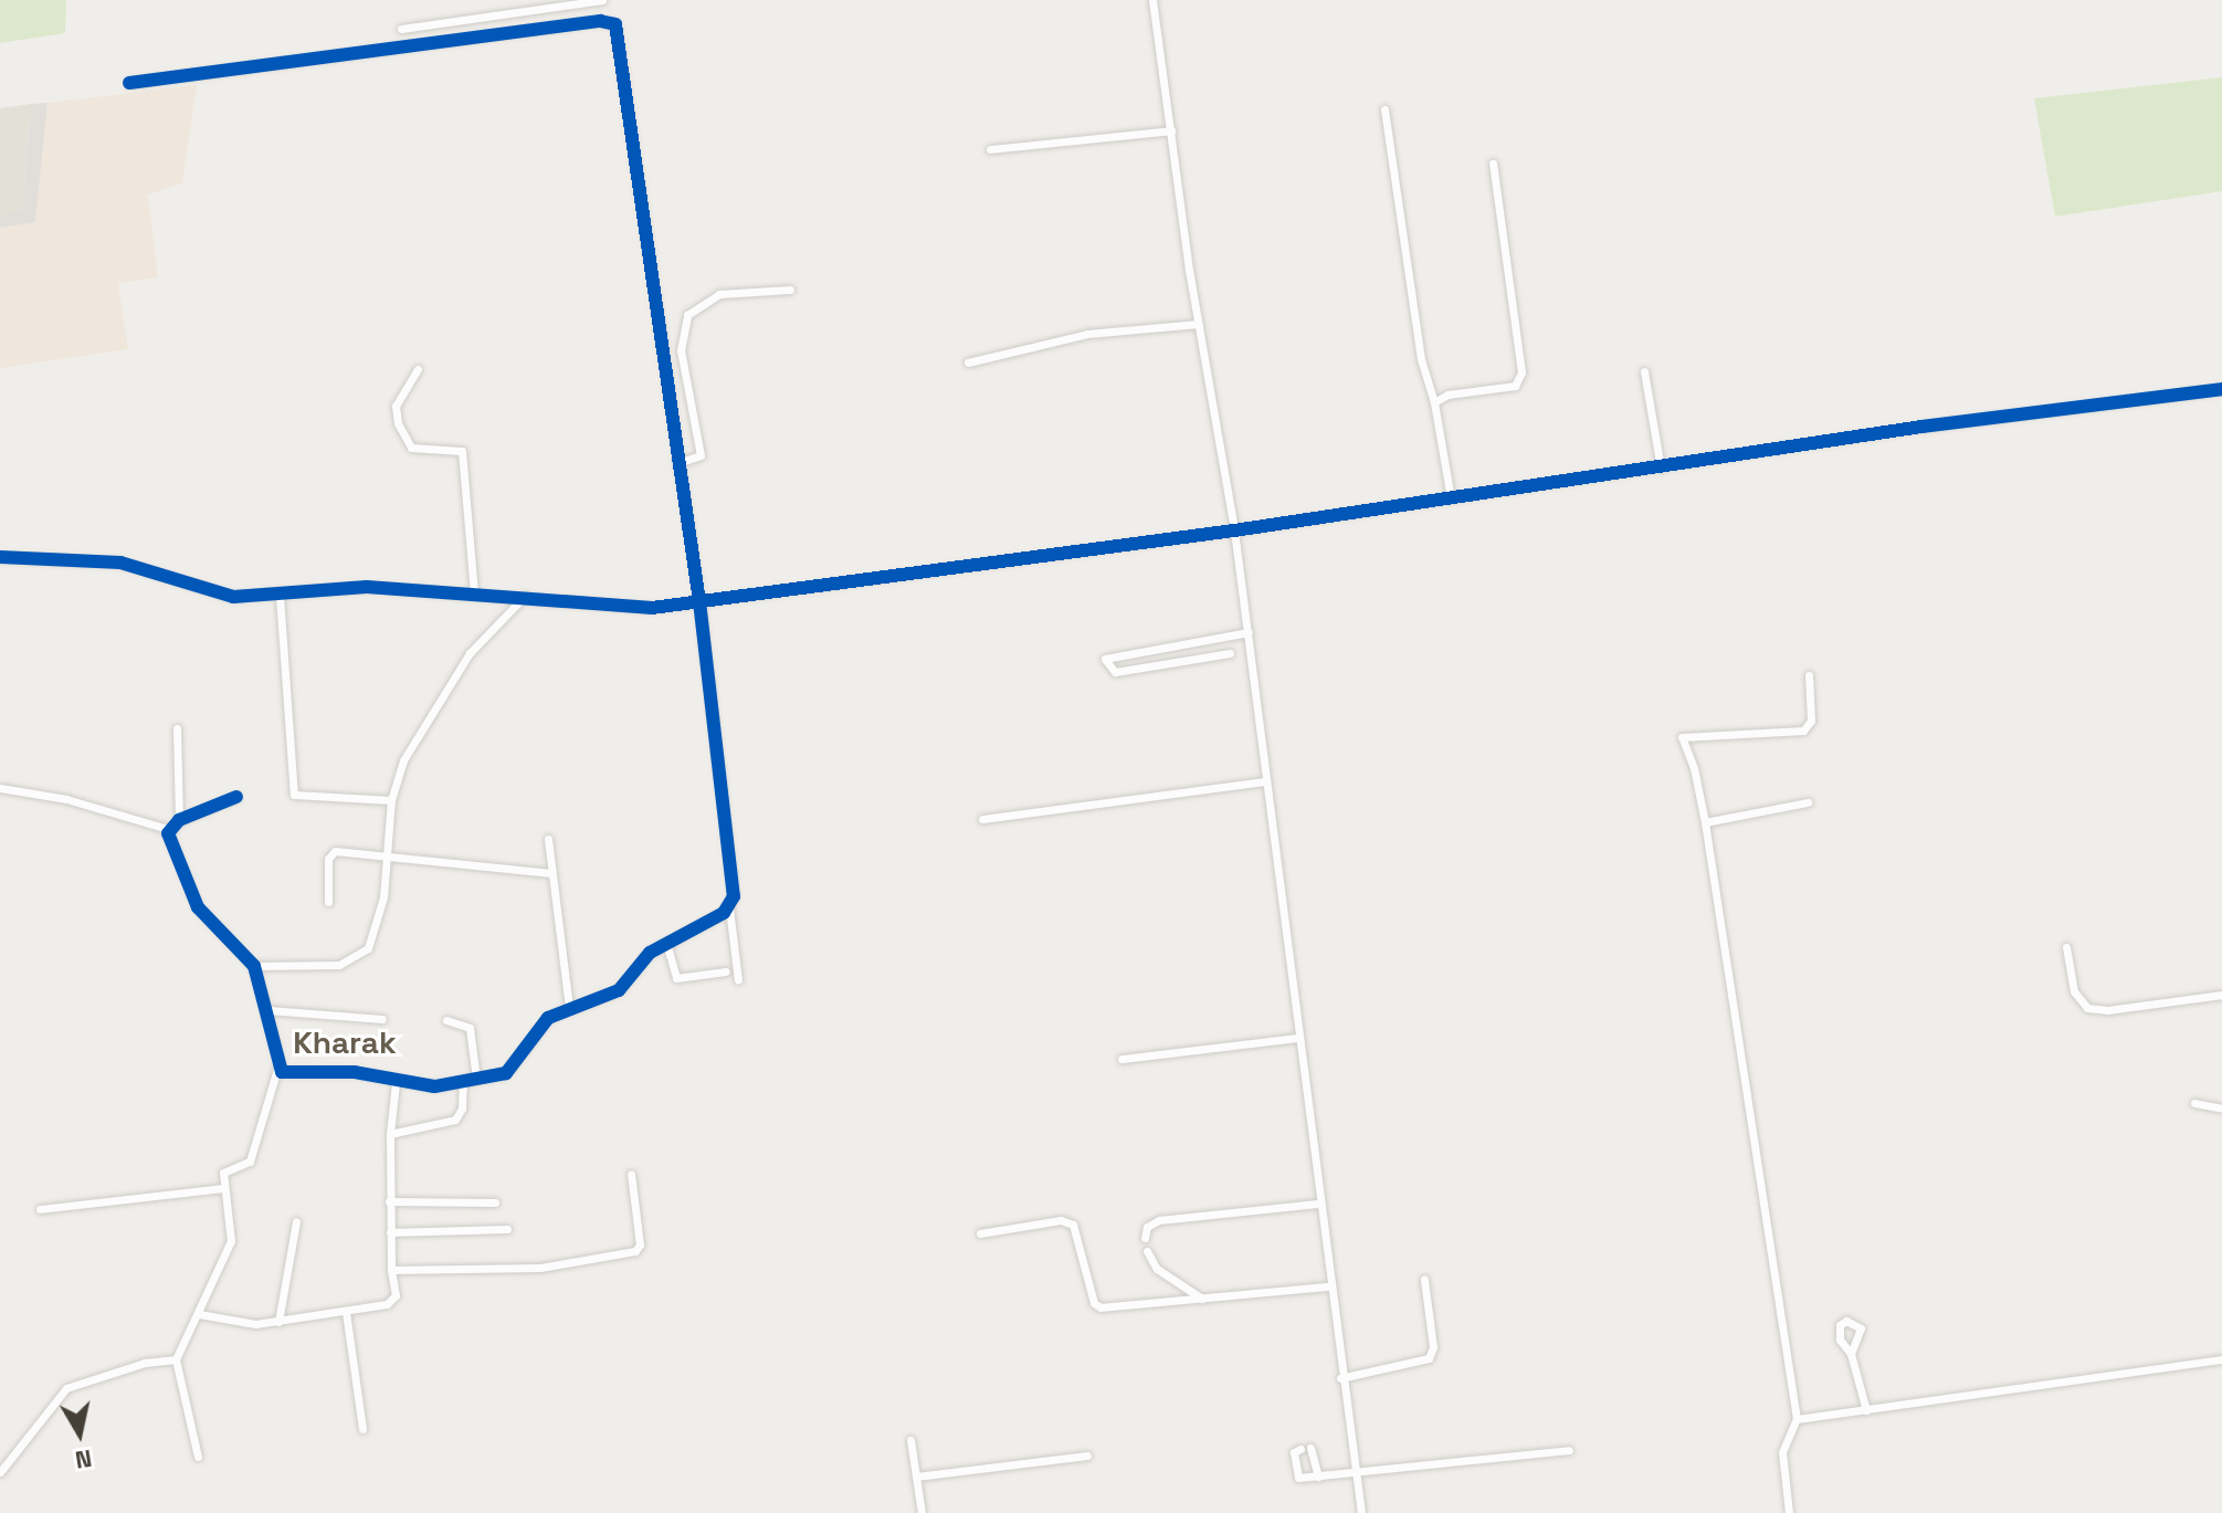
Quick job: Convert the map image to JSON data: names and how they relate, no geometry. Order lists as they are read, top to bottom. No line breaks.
{"districts":["Kharak"],"north":"bottom"}
